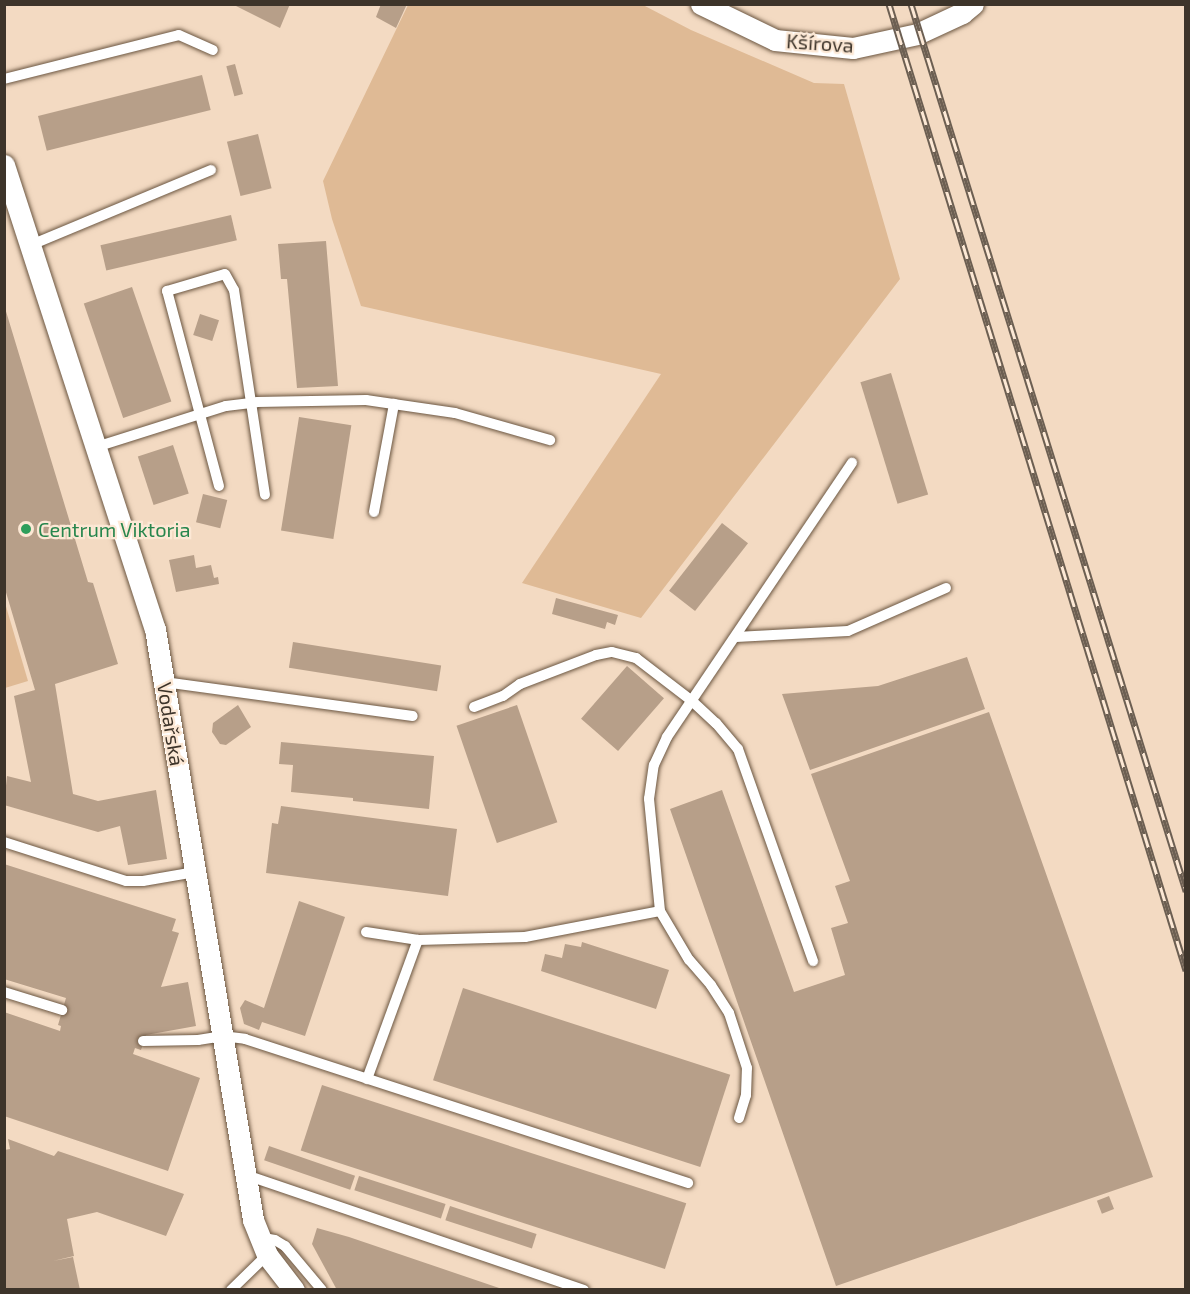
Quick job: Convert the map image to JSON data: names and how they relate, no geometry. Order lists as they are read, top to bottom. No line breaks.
{"streets":{"street":["Kšírova","Vodařská"]},"places":["Centrum Viktoria"]}
